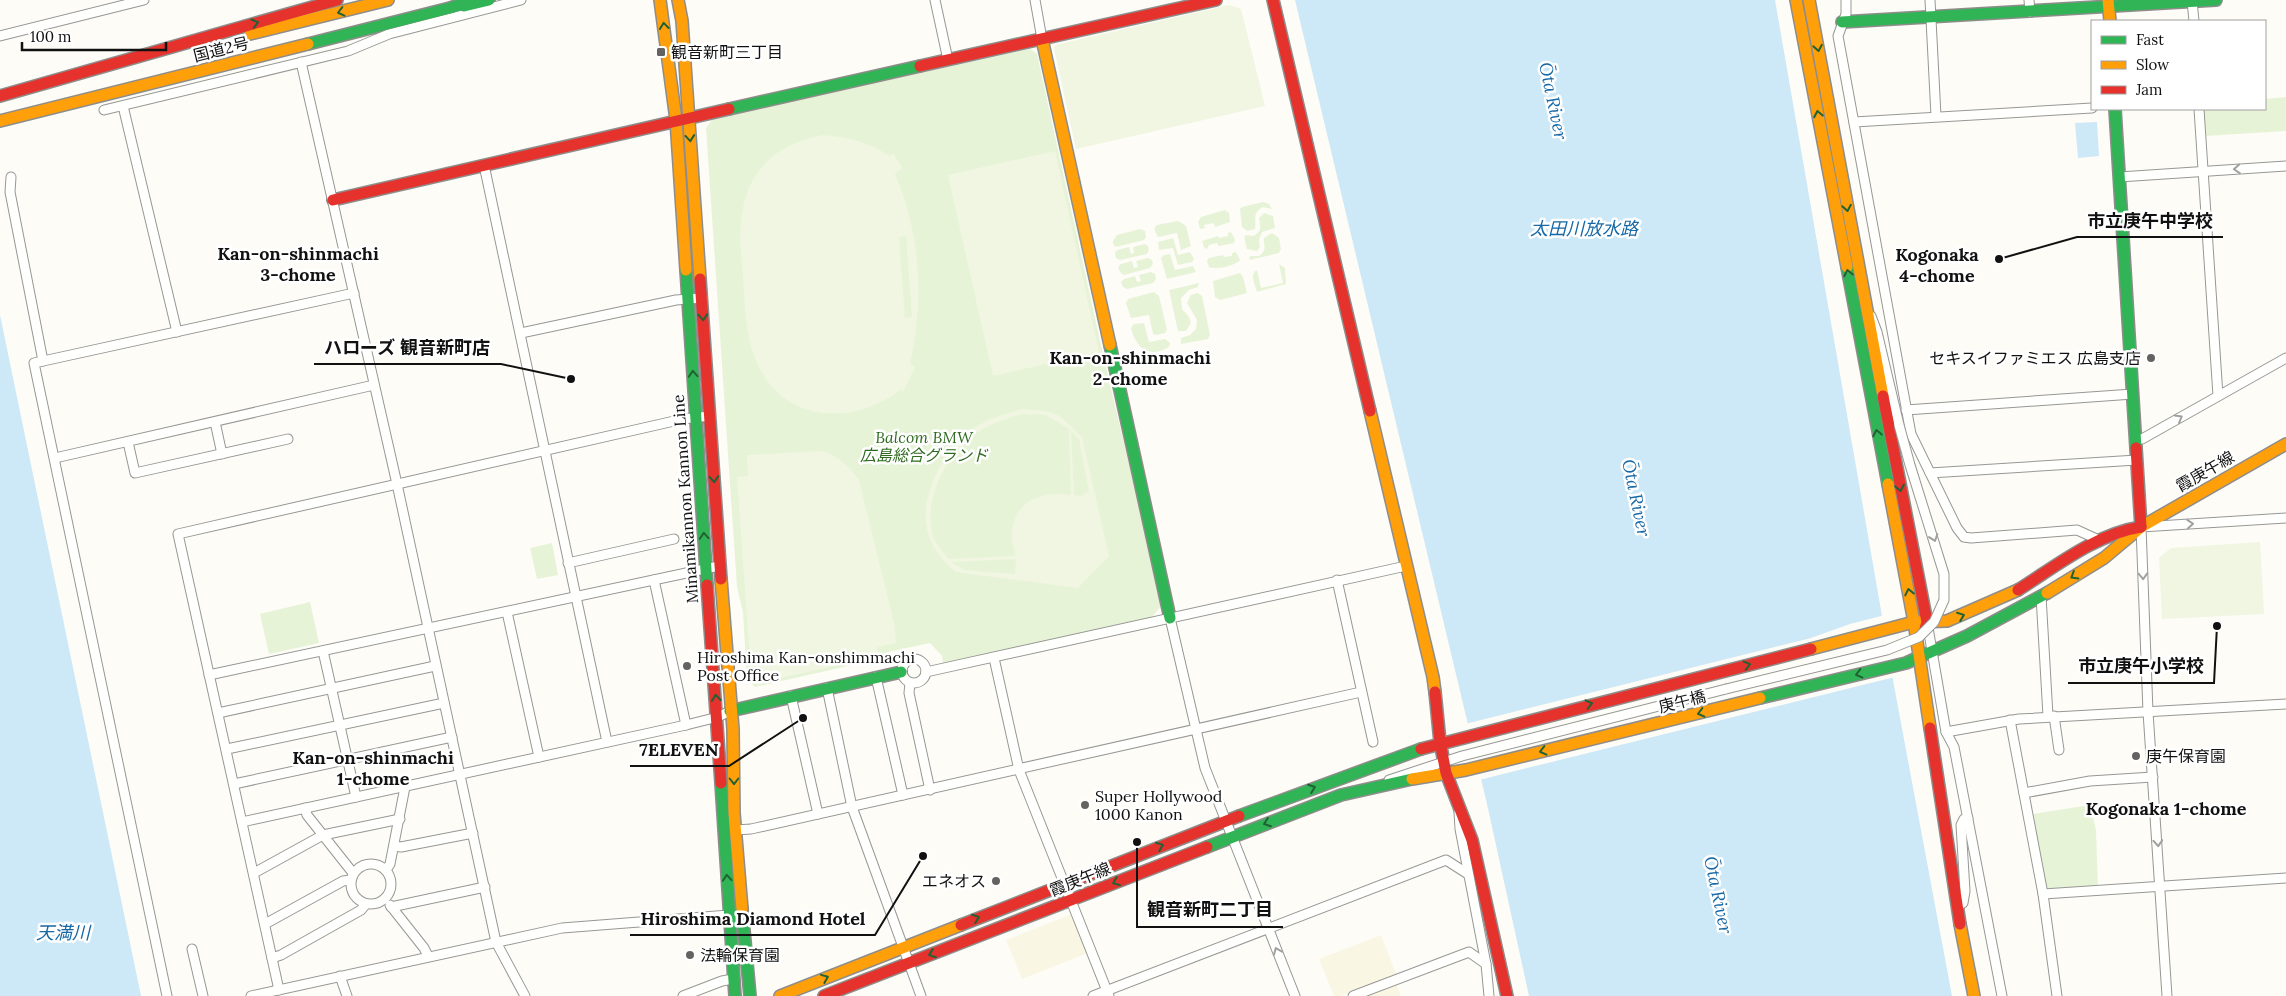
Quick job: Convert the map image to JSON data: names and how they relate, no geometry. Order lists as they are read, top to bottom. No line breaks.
{"streets":{"main road":["国道2号","霞庚午線","Minamikannon Kannon Line","庚午橋"]},"crossings":[["霞庚午線","庚午橋"]],"districts":["Kan-on-shinmachi 3-chome","Kogonaka 4-chome","Kan-on-shinmachi 2-chome","Kan-on-shinmachi 1-chome","Kogonaka 1-chome"],"water":["Ōta River","太田川放水路","天満川"],"parks":["Balcom BMW 広島総合グランド"],"places":{"transit":["観音新町三丁目"],"other":["市立庚午中学校","セキスイファミエス 広島支店","ハローズ 観音新町店","市立庚午小学校","Hiroshima Kan-onshimmachi Post Office","7ELEVEN","庚午保育園","Super Hollywood 1000 Kanon","観音新町二丁目","Hiroshima Diamond Hotel","エネオス","法輪保育園"]},"legend":["Fast","Slow","Jam"],"scale_bar":"100 m"}
